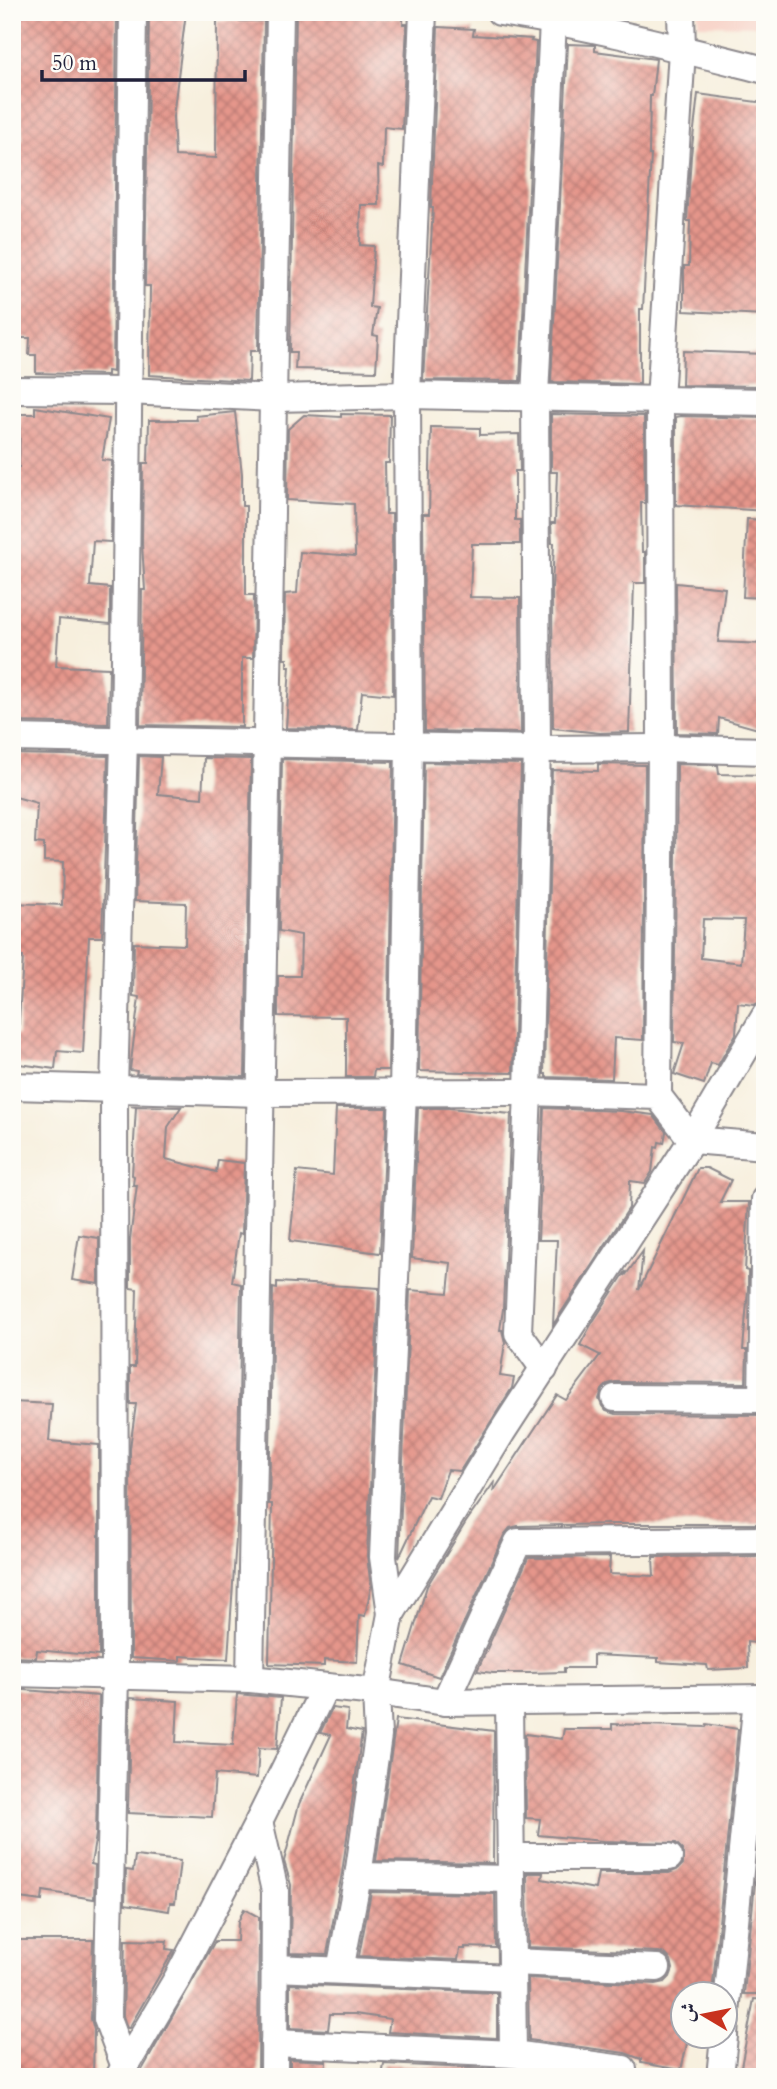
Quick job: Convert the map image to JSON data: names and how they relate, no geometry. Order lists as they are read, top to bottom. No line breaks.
{"scale_bar":"50 m","north":"left"}
